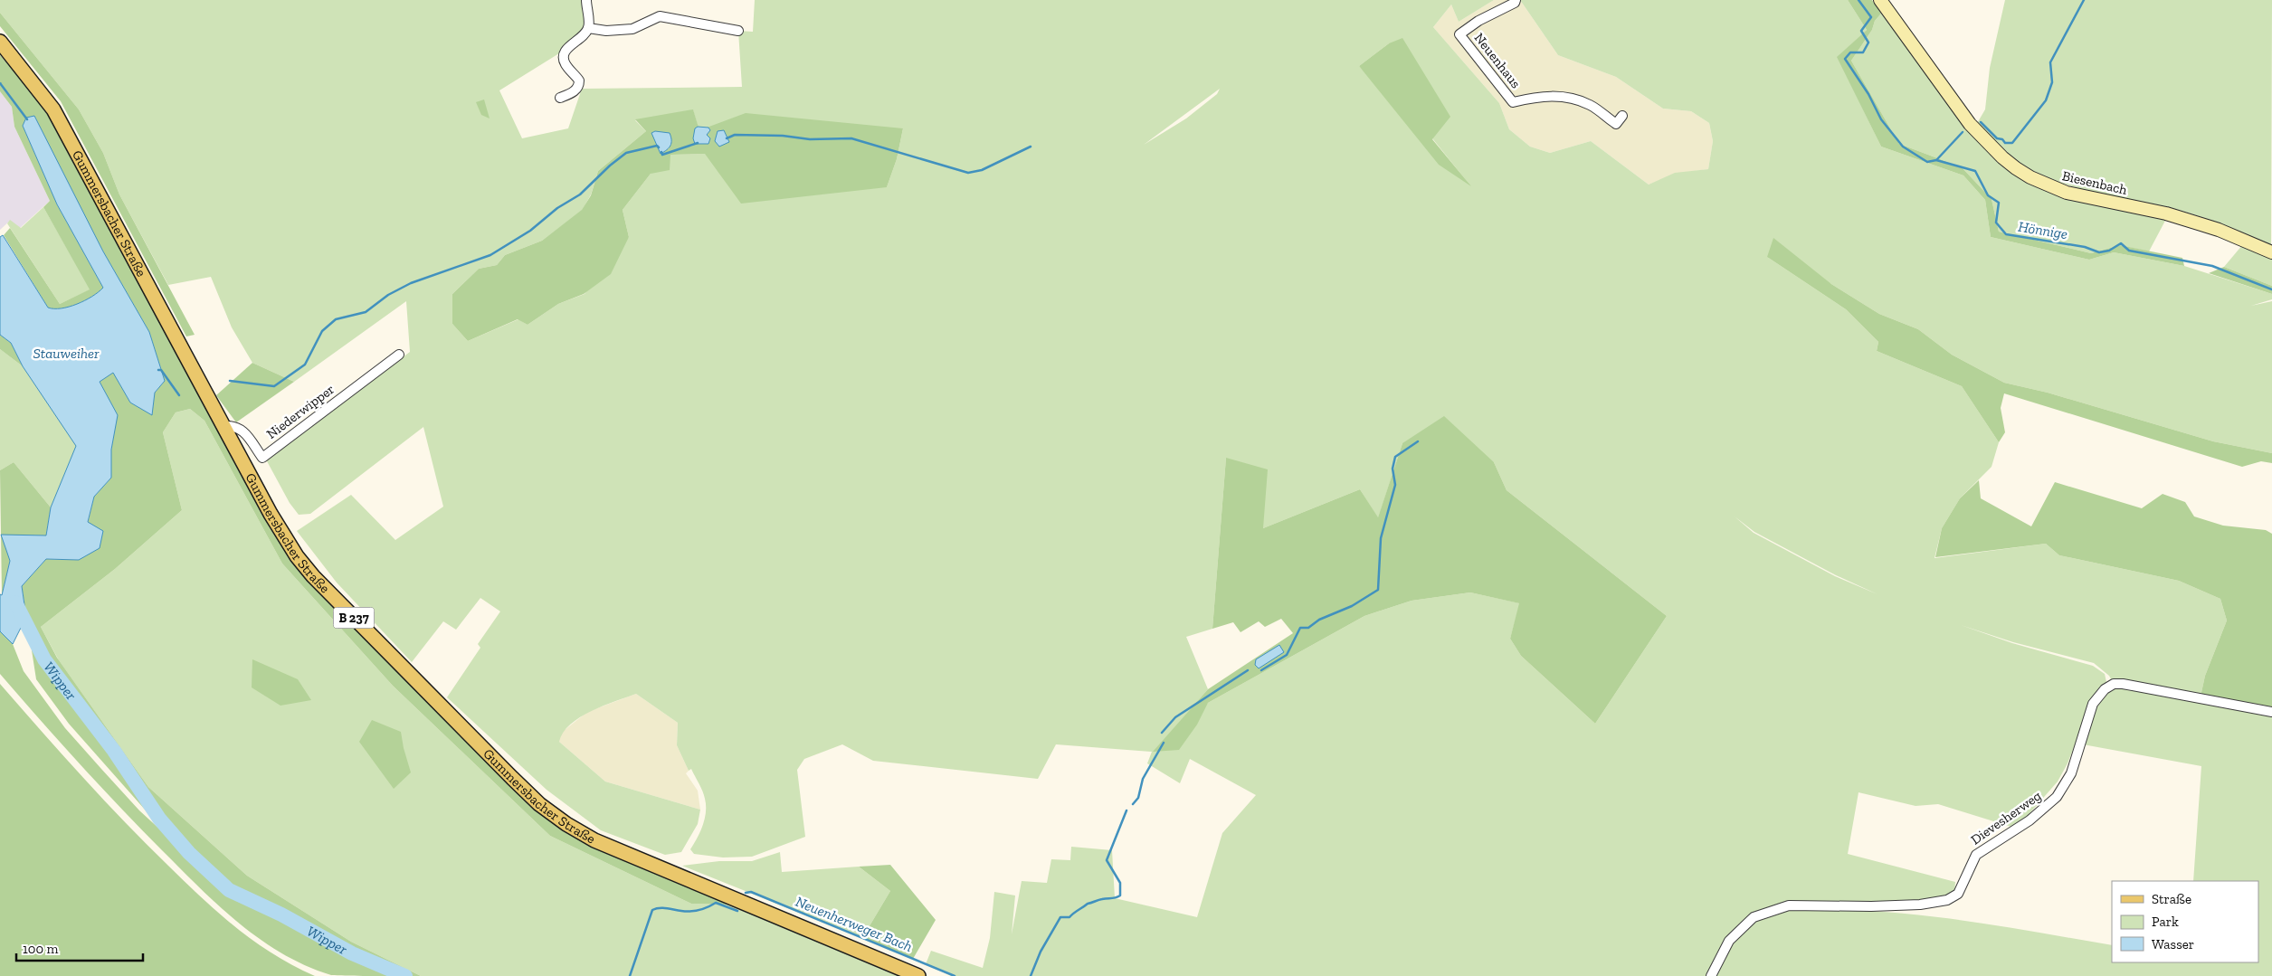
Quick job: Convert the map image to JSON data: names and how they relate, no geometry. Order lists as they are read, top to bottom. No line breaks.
{"streets":{"main road":["Biesenbach","Gummersbacher Straße","B 237"],"street":["Neuenhaus","Niederwipper","Dievesherweg"]},"crossings":[["Gummersbacher Straße","Niederwipper"]],"water":["Hönnige","Stauweiher","Wipper","Neuenherweger Bach"],"legend":["Straße","Park","Wasser"],"scale_bar":"100 m"}
